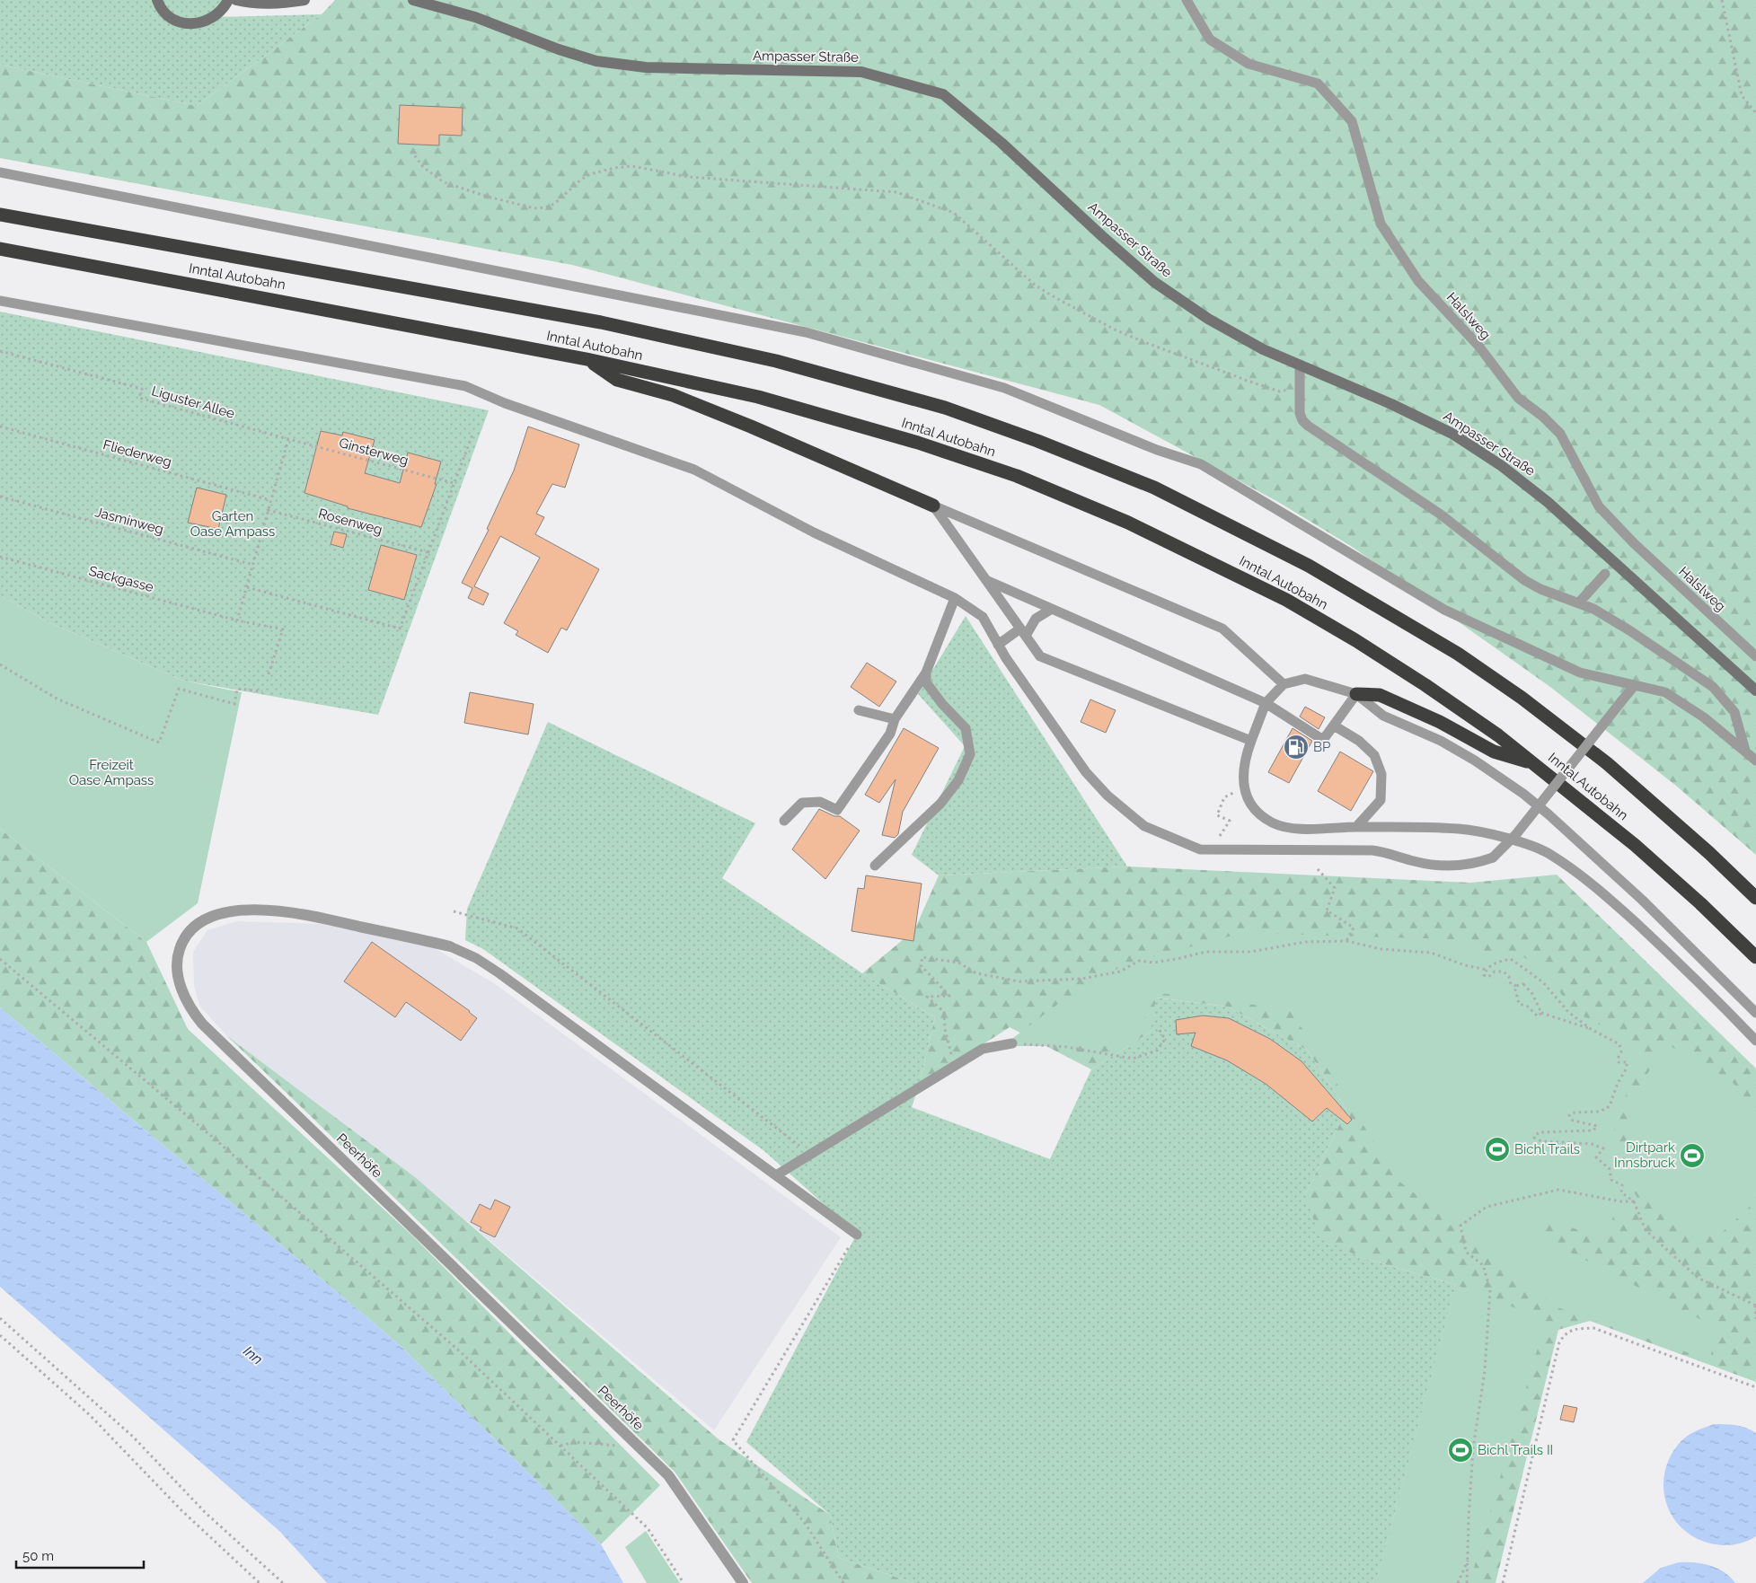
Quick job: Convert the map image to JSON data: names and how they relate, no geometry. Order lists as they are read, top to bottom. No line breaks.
{"streets":{"highway":["Inntal Autobahn"],"main road":["Ampasser Straße"],"street":["Peerhöfe"],"lane":["Halslweg"],"path":["Liguster Allee","Ginsterweg","Fliederweg","Jasminweg","Rosenweg","Sackgasse"]},"crossings":[["Liguster Allee","Ginsterweg"]],"water":["Inn"],"parks":["Garten Oase Ampass","Freizeit Oase Ampass"],"places":{"fuel station":["BP"],"sports":["Bichl Trails","Dirtpark Innsbruck","Bichl Trails II"]},"scale_bar":"50 m"}
